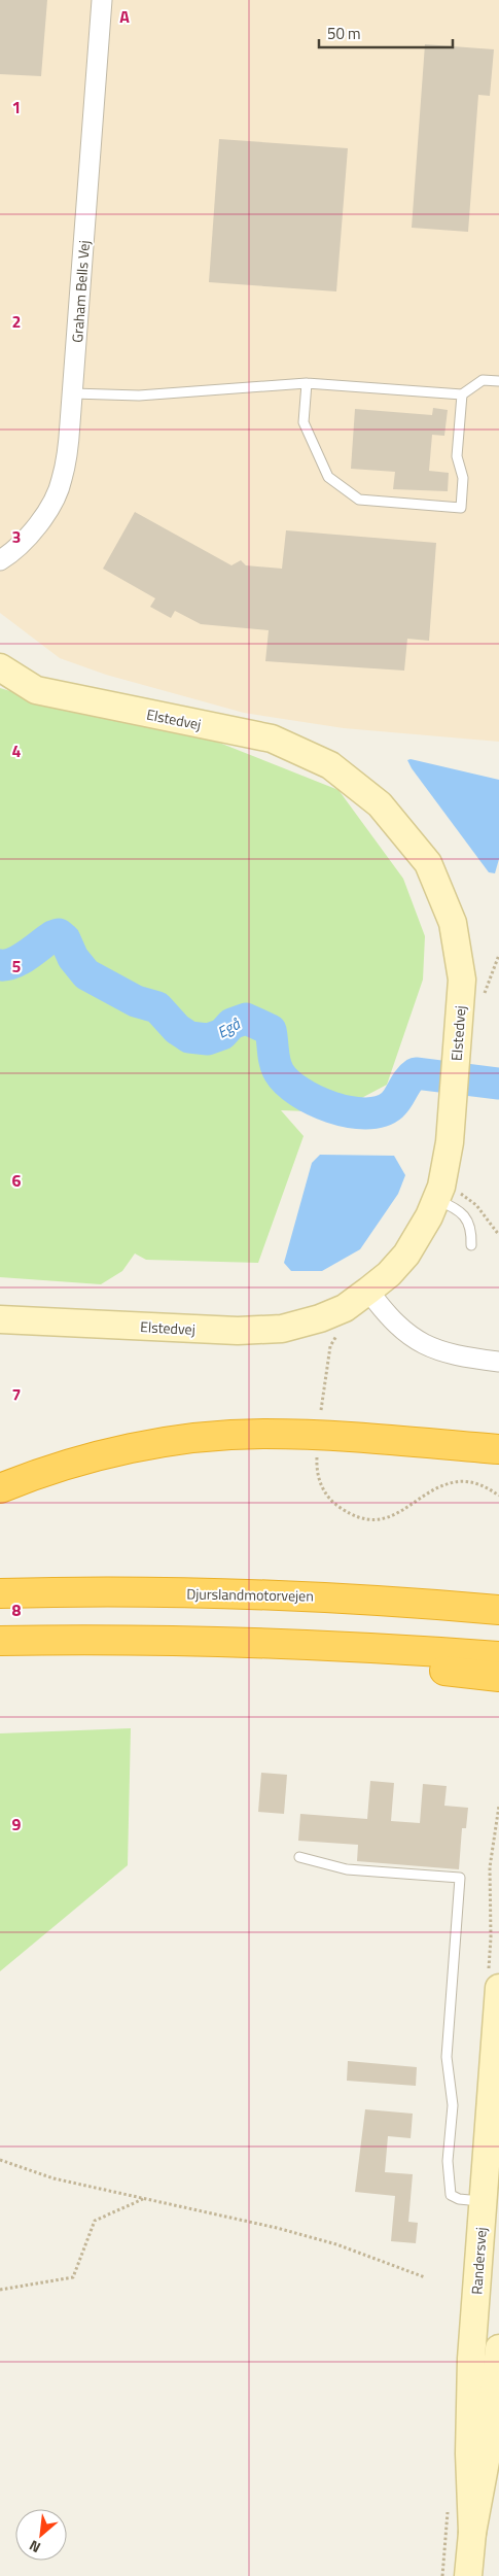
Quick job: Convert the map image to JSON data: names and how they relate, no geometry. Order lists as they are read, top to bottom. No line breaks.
{"streets":{"highway":["Djurslandmotorvejen"],"street":["Graham Bells Vej","Elstedvej","Randersvej"]},"water":["Egå"],"scale_bar":"50 m","north":"bottom left","grid":{"columns":["A"],"rows":["1","2","3","4","5","6","7","8","9"]}}
